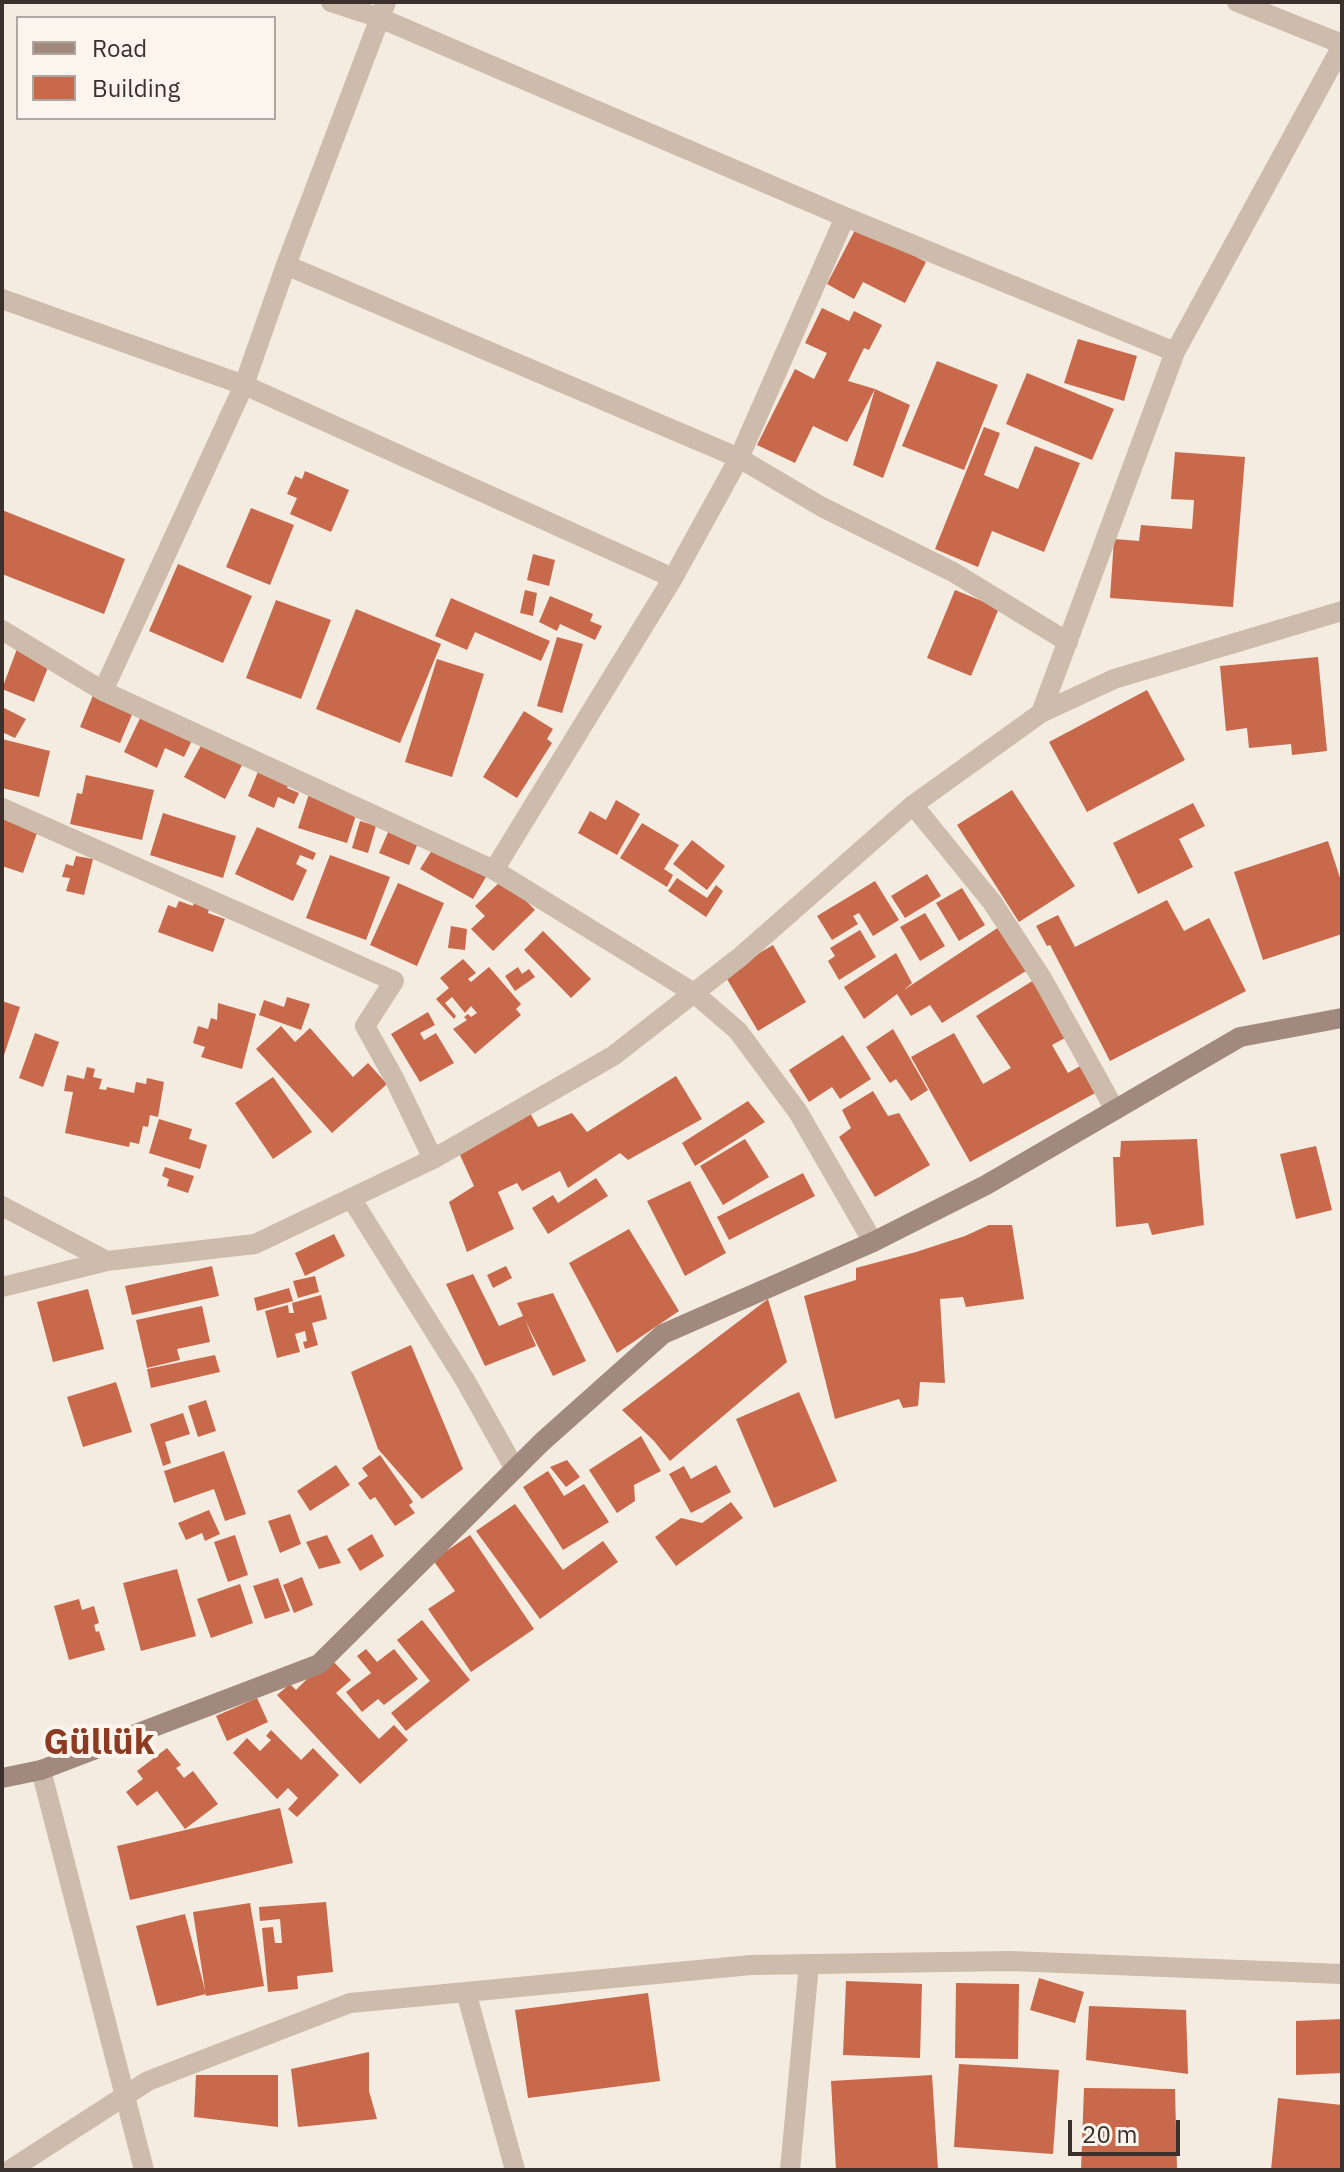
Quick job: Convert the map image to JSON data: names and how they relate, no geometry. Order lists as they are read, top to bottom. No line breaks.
{"districts":["Güllük"],"legend":["Road","Building"],"scale_bar":"20 m"}
